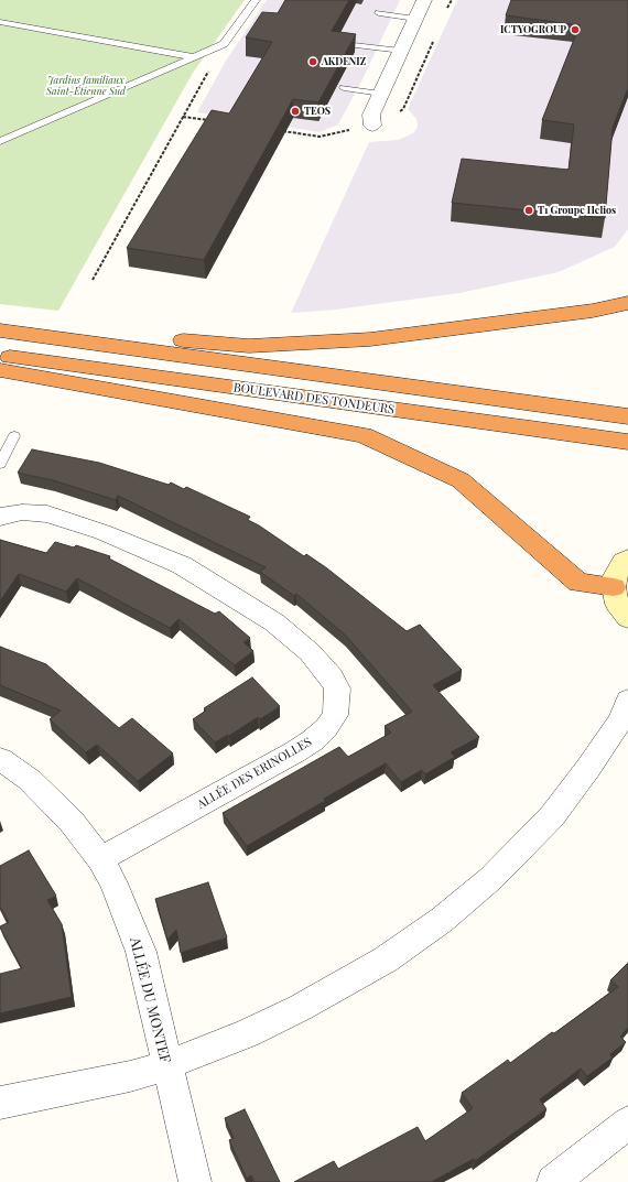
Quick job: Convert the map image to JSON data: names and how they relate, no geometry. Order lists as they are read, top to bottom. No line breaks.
{"streets":{"highway":["BOULEVARD DES TONDEURS"],"street":["ALLÉE DES ERINOLLES","ALLÉE DU MONTEF"]},"crossings":[["ALLÉE DES ERINOLLES","ALLÉE DU MONTEF"]],"parks":["Jardins familiaux Saint-Étienne Sud"],"places":["ICTYOGROUP","AKDENIZ","TEOS","T1 Groupe Helios"]}
